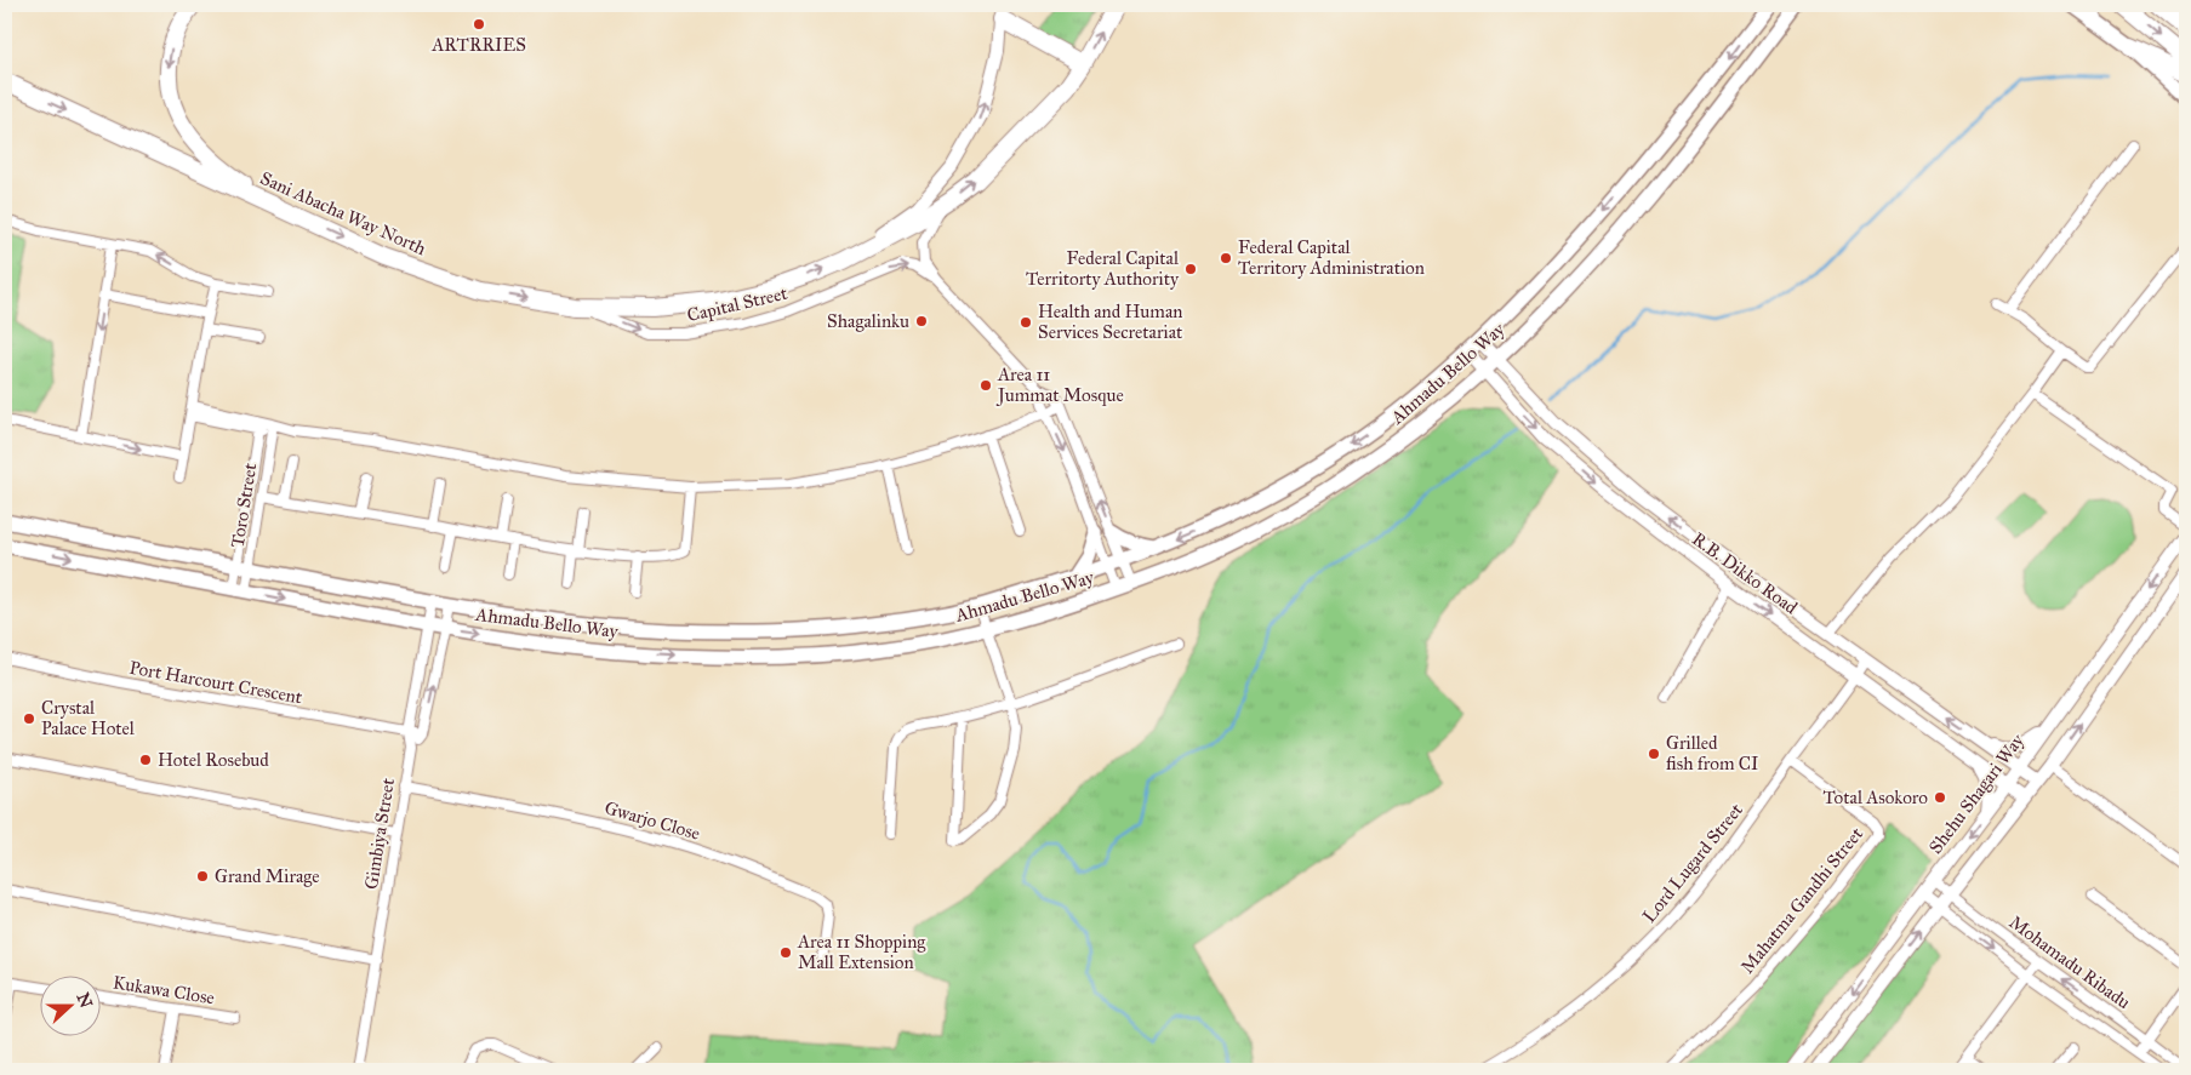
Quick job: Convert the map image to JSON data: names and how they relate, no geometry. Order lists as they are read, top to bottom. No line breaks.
{"streets":{"highway":["Sani Abacha Way North"],"main road":["Ahmadu Bello Way"],"street":["Capital Street","Toro Street","R.B. Dikko Road","Port Harcourt Crescent","Shehu Shagari Way","Gwarjo Close","Gimbiya Street","Lord Lugard Street","Mahatma Gandhi Street","Mohamadu Ribadu","Kukawa Close"]},"crossings":[["Sani Abacha Way North","Capital Street"],["Capital Street","Ahmadu Bello Way"],["Ahmadu Bello Way","Toro Street"],["Ahmadu Bello Way","R.B. Dikko Road"],["Ahmadu Bello Way","Gimbiya Street"],["R.B. Dikko Road","Shehu Shagari Way"],["R.B. Dikko Road","Lord Lugard Street"],["Port Harcourt Crescent","Gimbiya Street"],["Shehu Shagari Way","Mohamadu Ribadu"],["Gwarjo Close","Gimbiya Street"],["Lord Lugard Street","Mahatma Gandhi Street"]],"one_way":["Sani Abacha Way North","Capital Street"],"places":["ARTRRIES","Federal Capital Territory Administration","Federal Capital Territorty Authority","Shagalinku","Health and Human Services Secretariat","Area 11 Jummat Mosque","Crystal Palace Hotel","Grilled fish from CI","Hotel Rosebud","Total Asokoro","Grand Mirage","Area 11 Shopping Mall Extension"],"north":"right"}
